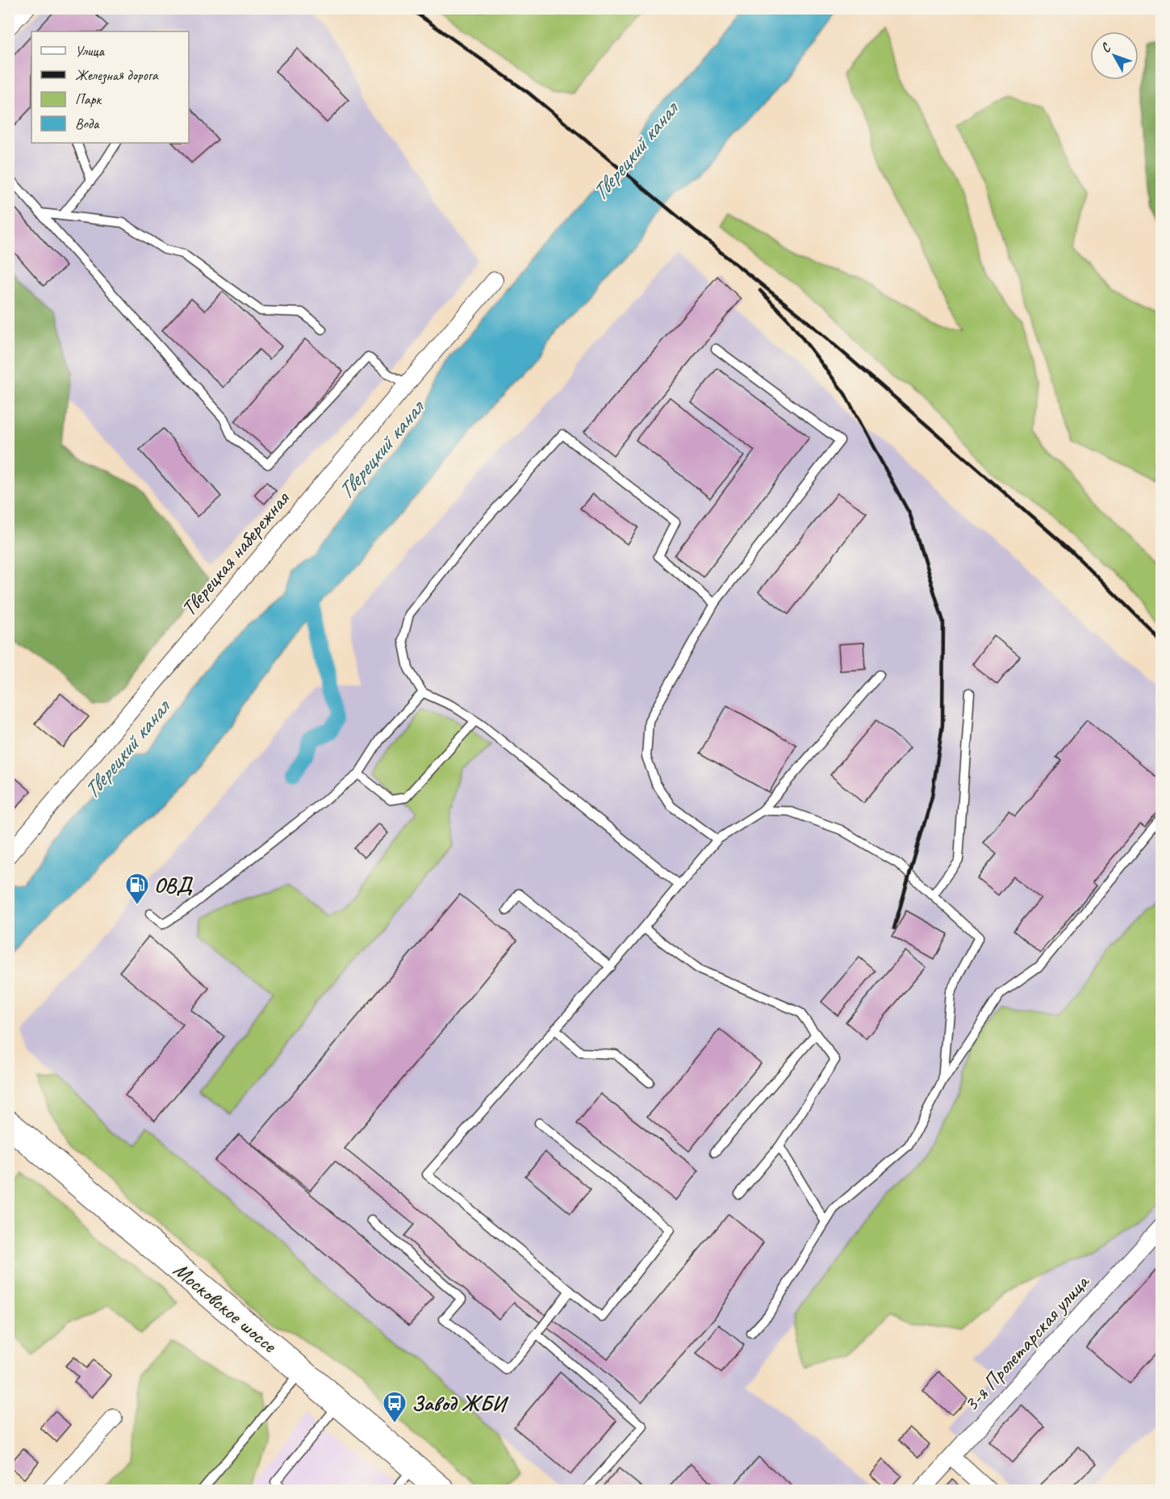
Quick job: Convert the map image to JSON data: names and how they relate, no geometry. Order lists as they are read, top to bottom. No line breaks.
{"streets":{"highway":["Московское шоссе"],"street":["Тверецкая набережная","3-я Пролетарская улица"]},"water":["Тверецкий канал"],"places":{"fuel station":["ОВД"],"bus stop":["Завод ЖБИ"]},"legend":["Улица","Железная дорога","Парк","Вода"],"north":"top left"}
